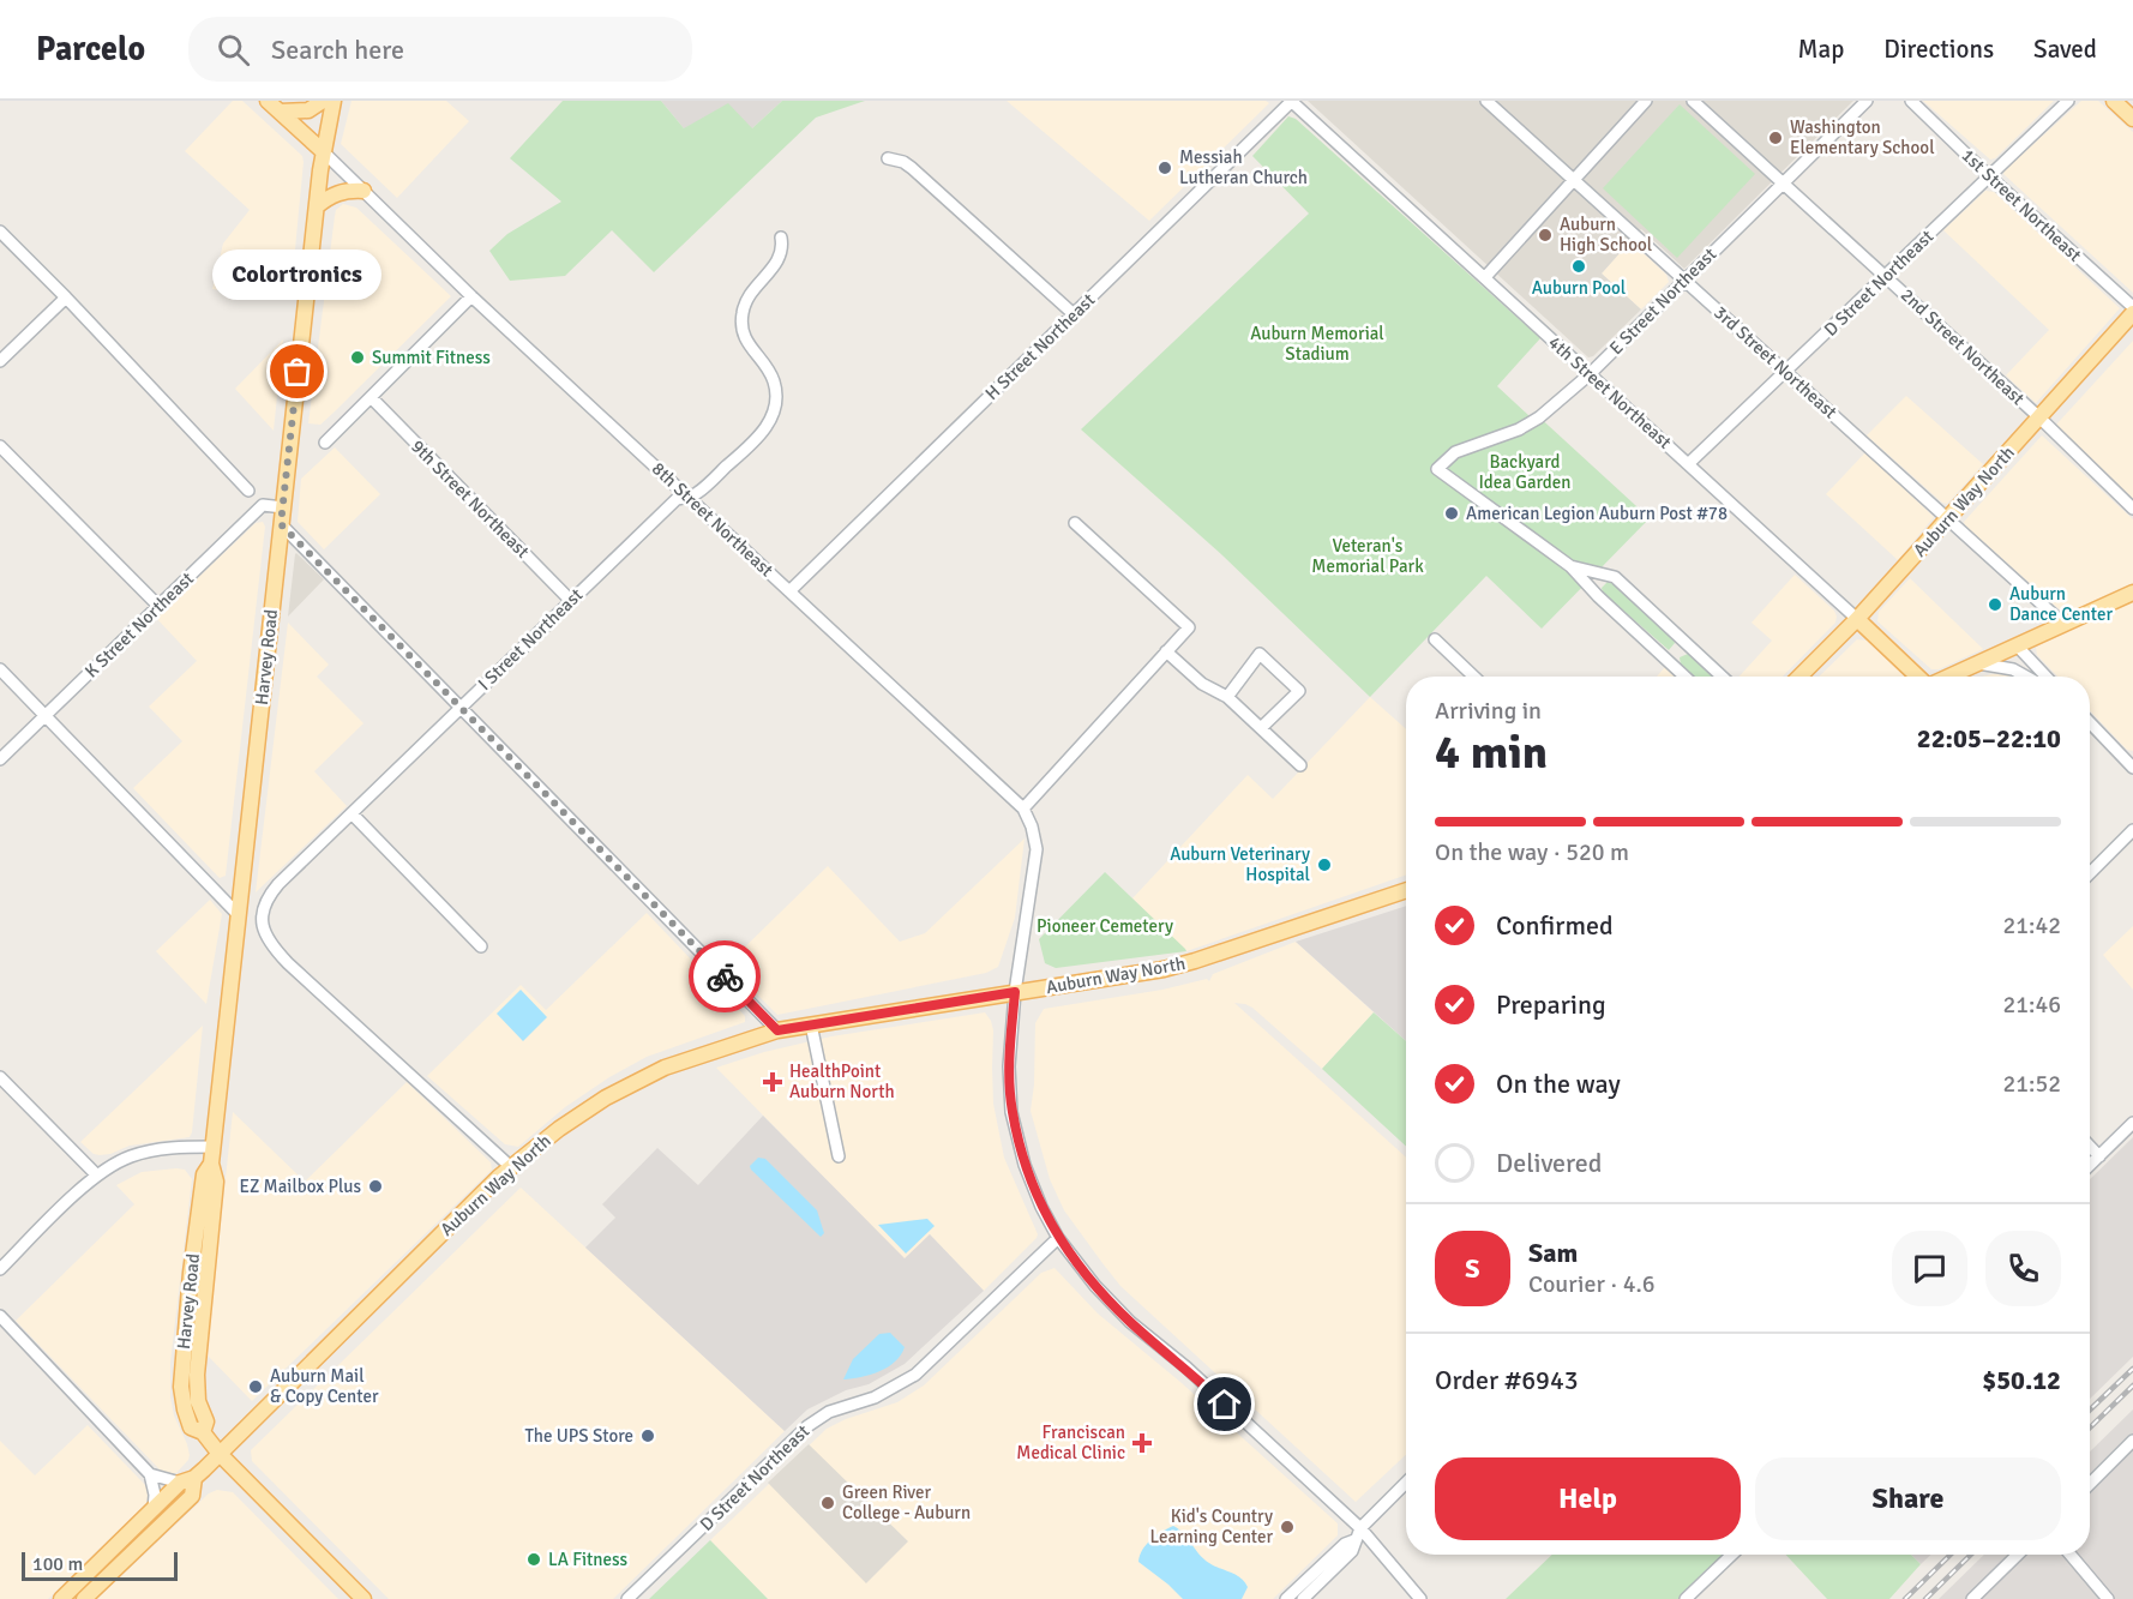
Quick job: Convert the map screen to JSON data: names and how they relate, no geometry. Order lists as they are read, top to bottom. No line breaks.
{"streets":{"main road":["4th Street Northeast","Auburn Way North","8th Street Northeast","Harvey Road"],"street":["1st Street Northeast","D Street Northeast","E Street Northeast","H Street Northeast","2nd Street Northeast","3rd Street Northeast","9th Street Northeast","K Street Northeast","I Street Northeast"]},"crossings":[["1st Street Northeast","D Street Northeast"],["D Street Northeast","2nd Street Northeast"],["D Street Northeast","3rd Street Northeast"],["D Street Northeast","4th Street Northeast"],["E Street Northeast","2nd Street Northeast"],["E Street Northeast","3rd Street Northeast"],["E Street Northeast","4th Street Northeast"],["H Street Northeast","4th Street Northeast"],["H Street Northeast","8th Street Northeast"],["2nd Street Northeast","Auburn Way North"],["3rd Street Northeast","Auburn Way North"],["4th Street Northeast","Auburn Way North"],["9th Street Northeast","I Street Northeast"],["Auburn Way North","8th Street Northeast"],["Auburn Way North","I Street Northeast"],["Auburn Way North","Harvey Road"],["8th Street Northeast","I Street Northeast"],["8th Street Northeast","Harvey Road"],["K Street Northeast","Harvey Road"]],"parks":["Auburn Memorial Stadium","Backyard Idea Garden","Veteran's Memorial Park","Pioneer Cemetery"],"places":{"other":["Washington Elementary School","Messiah Lutheran Church","Auburn High School","Auburn Pool","Summit Fitness","Colortronics","American Legion Auburn Post #78","Auburn Dance Center","Auburn Veterinary Hospital","EZ Mailbox Plus","Auburn Mail & Copy Center","The UPS Store","Green River College - Auburn","Kid's Country Learning Center","LA Fitness"],"health":["HealthPoint Auburn North","Franciscan Medical Clinic"]},"scale_bar":"100 m","page":{"header":"Parcelo","search":"Search here","nav":["Map","Directions","Saved"],"bubble":"Colortronics","heading":["4 min","Arriving in","22:05–22:10"],"panel":["Sam","Courier · 4.6","Order #6943","$50.12"],"bar":"On the way · 520 m","list":[["Confirmed","21:42"],["Preparing","21:46"],["On the way","21:52"],"Delivered"],"round":"S","buttons":["Help","Share"],"scale":"100 m"}}
